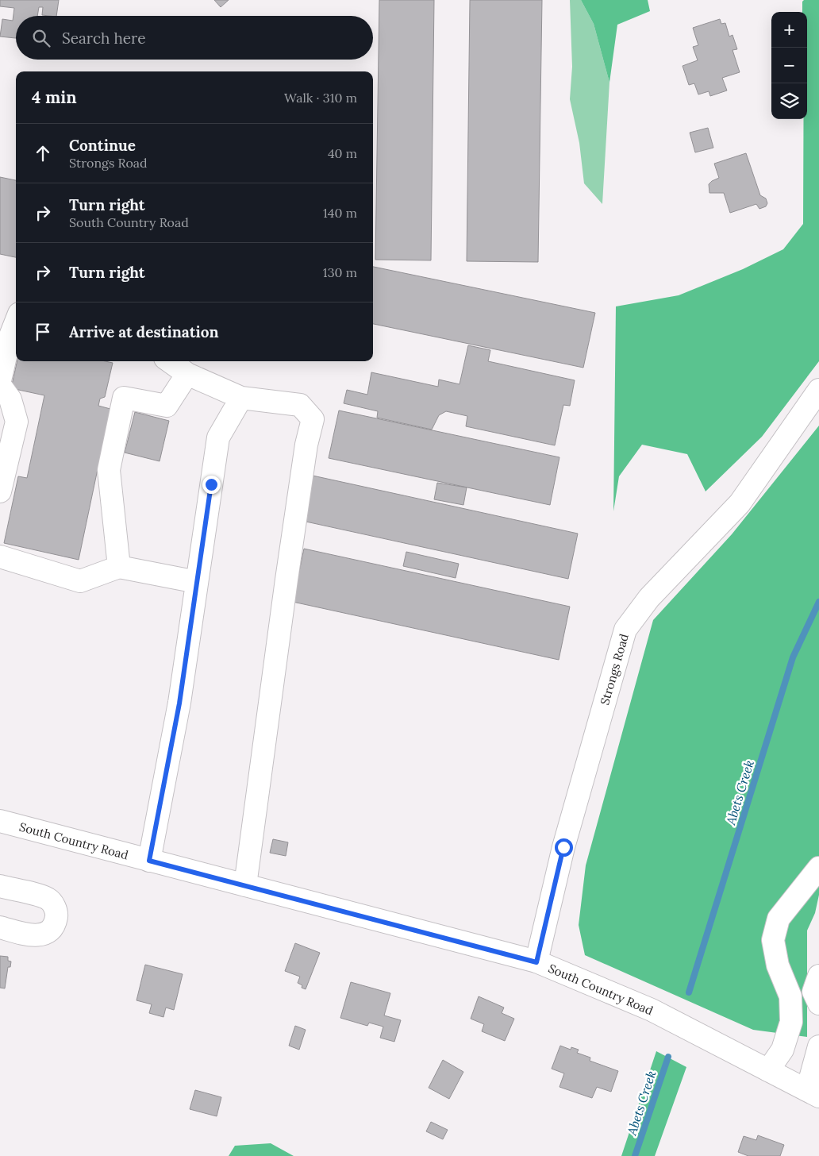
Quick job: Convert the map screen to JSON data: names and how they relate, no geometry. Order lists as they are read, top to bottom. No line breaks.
{"streets":{"main road":["Strongs Road","South Country Road"]},"crossings":[["Strongs Road","South Country Road"]],"water":["Abets Creek"],"page":{"map_buttons":["+","−"],"search":"Search here","heading":["4 min","Walk · 310 m"],"list":[["Continue","Strongs Road","40 m"],["Turn right","South Country Road","140 m"],["Turn right","130 m"],"Arrive at destination"]}}
